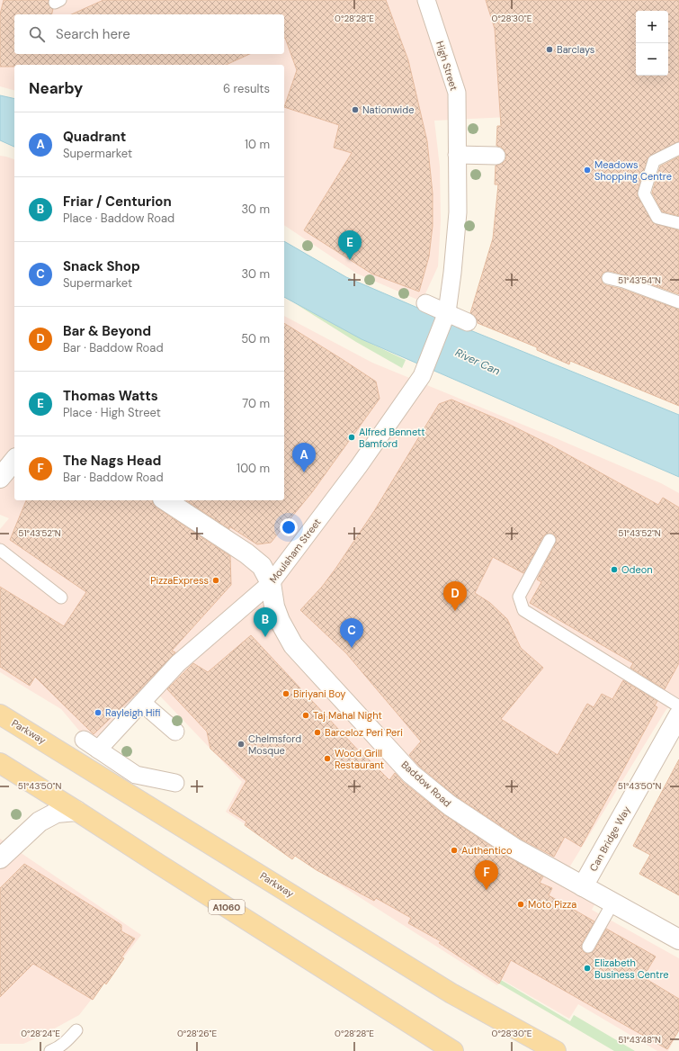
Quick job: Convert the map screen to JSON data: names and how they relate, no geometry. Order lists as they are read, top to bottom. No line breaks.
{"streets":{"main road":["Parkway","A1060"],"street":["High Street","Moulsham Street","Baddow Road","Can Bridge Way"]},"crossings":[["High Street","Moulsham Street"],["Moulsham Street","Baddow Road"],["Baddow Road","Can Bridge Way"]],"water":["River Can"],"places":["Barclays","Nationwide","Meadows Shopping Centre","Alfred Bennett Bamford","Odeon","PizzaExpress","Biriyani Boy","Rayleigh Hifi","Taj Mahal Night","Barceloz Peri Peri","Chelmsford Mosque","Wood Grill Restaurant","Authentico","Moto Pizza","Elizabeth Business Centre"],"page":{"map_buttons":["+","−"],"search":"Search here","heading":["Nearby","6 results"],"list":[{"mark":"A","name":"Quadrant","note":"Supermarket","value":"10 m"},{"mark":"B","name":"Friar / Centurion","note":"Place · Baddow Road","value":"30 m"},{"mark":"C","name":"Snack Shop","note":"Supermarket","value":"30 m"},{"mark":"D","name":"Bar & Beyond","note":"Bar · Baddow Road","value":"50 m"},{"mark":"E","name":"Thomas Watts","note":"Place · High Street","value":"70 m"},{"mark":"F","name":"The Nags Head","note":"Bar · Baddow Road","value":"100 m"}],"pins":["E","A","D","B","C","F"]},"coordinates":["0°28'28\"E","0°28'30\"E","51°43'54\"N","51°43'52\"N","51°43'50\"N","0°28'24\"E","0°28'26\"E","51°43'48\"N"]}
